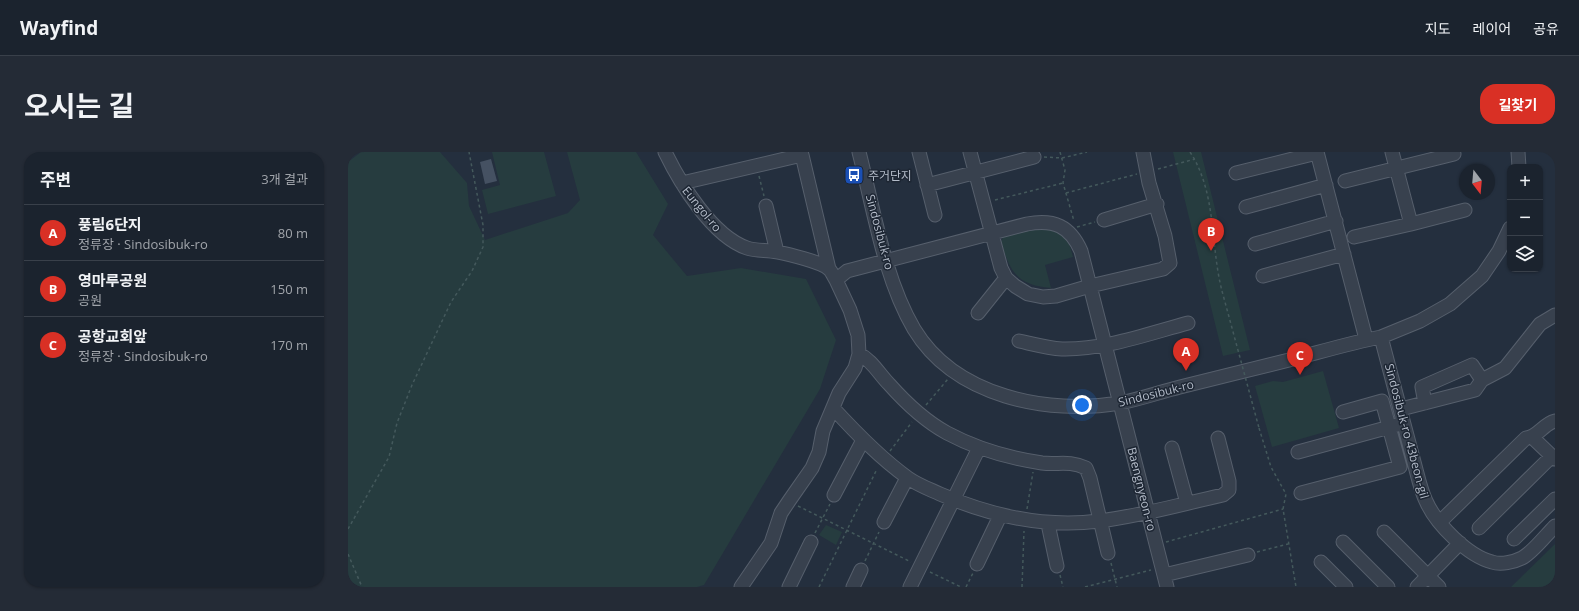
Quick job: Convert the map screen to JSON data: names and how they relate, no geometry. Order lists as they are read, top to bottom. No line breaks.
{"streets":{"street":["Eungol-ro","Sindosibuk-ro","Sindosibuk-ro 43beon-gil","Baengnyeon-ro"]},"crossings":[["Sindosibuk-ro","Sindosibuk-ro 43beon-gil"],["Sindosibuk-ro","Baengnyeon-ro"]],"places":{"bus stop":["주거단지"]},"north":"bottom","page":{"header":"Wayfind","nav":["지도","레이어","공유"],"title":"오시는 길","buttons":"길찾기","heading":["주변","3개 결과"],"map_buttons":["+","−"],"list":[{"mark":"A","name":"풍림6단지","note":"정류장 · Sindosibuk-ro","value":"80 m"},{"mark":"B","name":"영마루공원","note":"공원","value":"150 m"},{"mark":"C","name":"공항교회앞","note":"정류장 · Sindosibuk-ro","value":"170 m"}],"pins":["B","A","C"]}}
